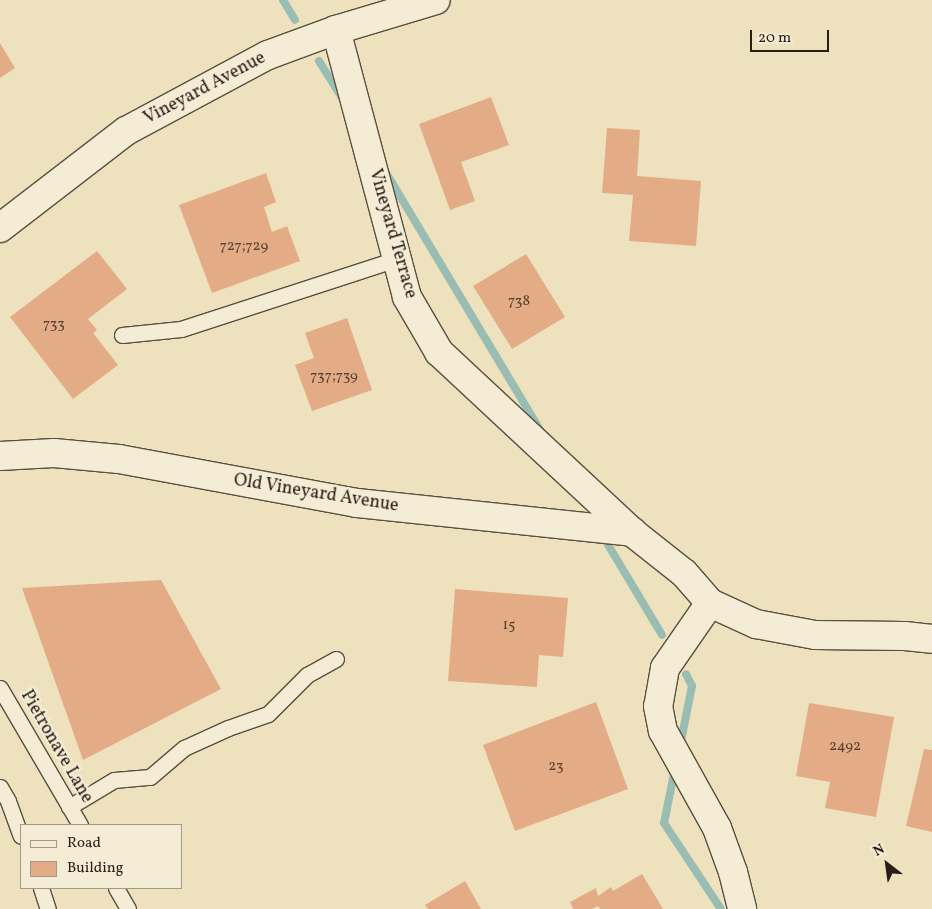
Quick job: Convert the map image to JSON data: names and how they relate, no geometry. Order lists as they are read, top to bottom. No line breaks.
{"streets":{"street":["Vineyard Avenue","Vineyard Terrace","Old Vineyard Avenue"],"lane":["Pietronave Lane"]},"crossings":[["Vineyard Avenue","Vineyard Terrace"],["Vineyard Terrace","Old Vineyard Avenue"]],"house_numbers":["727;729","738","733","737;739","15","2492","23"],"legend":["Road","Building"],"scale_bar":"20 m","north":"top left"}
